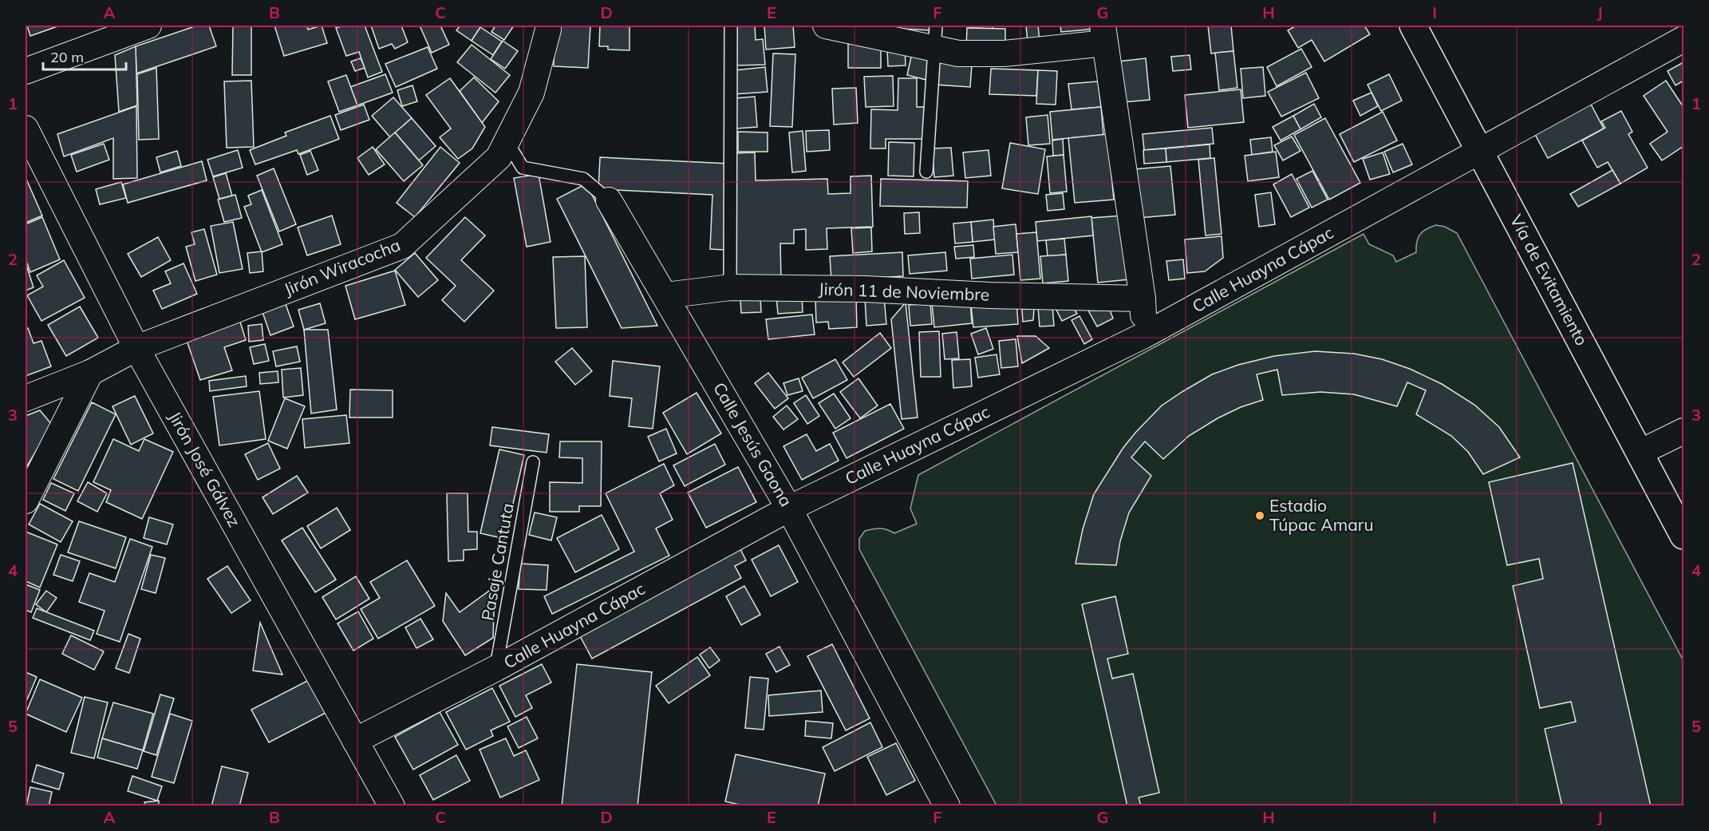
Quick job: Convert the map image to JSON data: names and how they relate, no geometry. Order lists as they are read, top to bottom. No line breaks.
{"streets":{"highway":["Vía de Evitamiento"],"street":["Jirón Wiracocha","Calle Huayna Cápac","Jirón 11 de Noviembre","Calle Jesús Gaona","Jirón José Gálvez"],"lane":["Pasaje Cantuta"]},"crossings":[["Jirón Wiracocha","Calle Jesús Gaona"],["Jirón Wiracocha","Jirón José Gálvez"],["Calle Huayna Cápac","Vía de Evitamiento"],["Calle Huayna Cápac","Calle Jesús Gaona"],["Calle Huayna Cápac","Jirón José Gálvez"],["Calle Huayna Cápac","Pasaje Cantuta"],["Jirón 11 de Noviembre","Calle Jesús Gaona"]],"places":["Estadio Túpac Amaru"],"scale_bar":"20 m","grid":{"columns":["A","B","C","D","E","F","G","H","I","J"],"rows":["1","2","3","4","5"]}}
